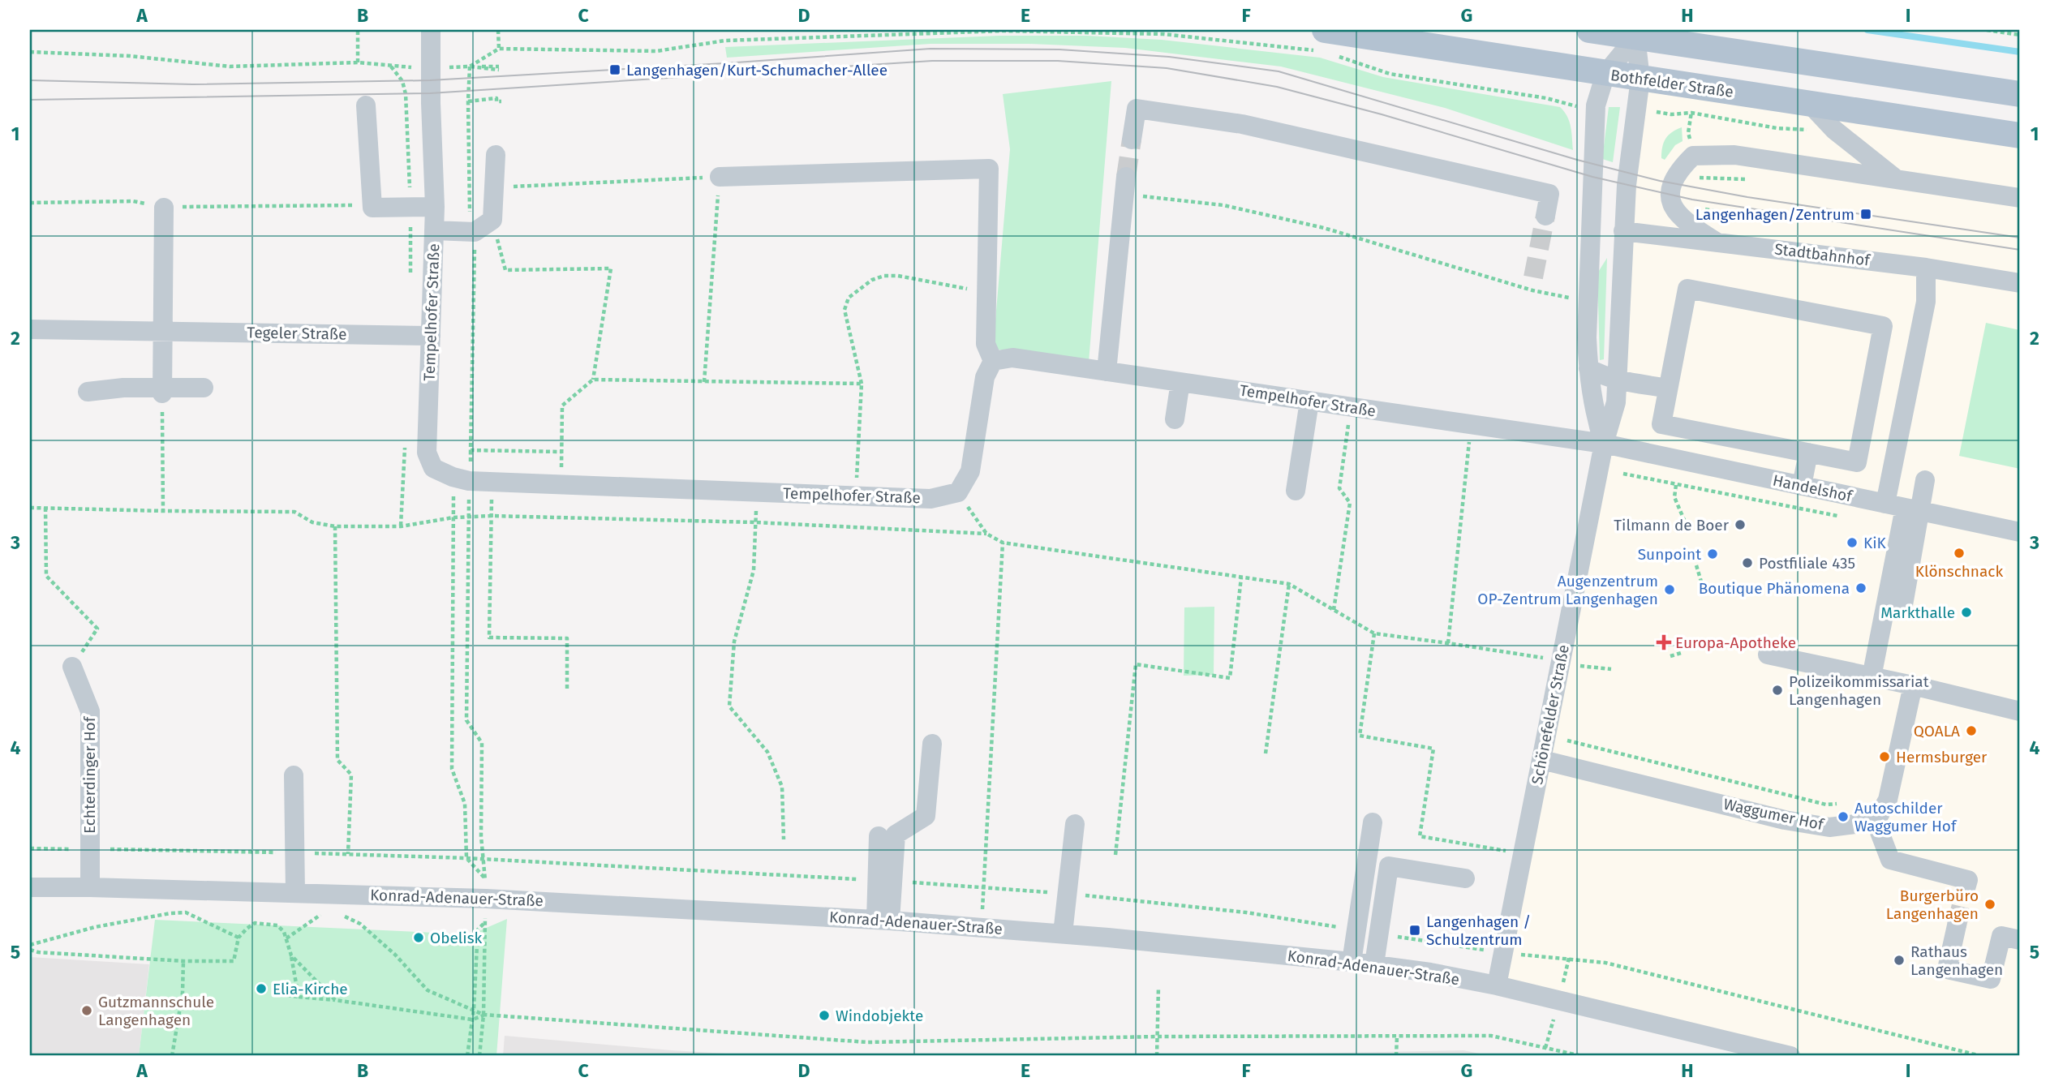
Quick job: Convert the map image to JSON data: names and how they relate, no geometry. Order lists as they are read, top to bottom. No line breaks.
{"streets":{"main road":["Bothfelder Straße"],"street":["Stadtbahnhof","Tempelhofer Straße","Tegeler Straße","Handelshof","Schönefelder Straße","Echterdinger Hof","Waggumer Hof","Konrad-Adenauer-Straße"]},"crossings":[["Bothfelder Straße","Schönefelder Straße"],["Stadtbahnhof","Schönefelder Straße"],["Tempelhofer Straße","Tegeler Straße"],["Tempelhofer Straße","Handelshof"],["Tempelhofer Straße","Schönefelder Straße"],["Handelshof","Schönefelder Straße"],["Schönefelder Straße","Waggumer Hof"],["Schönefelder Straße","Konrad-Adenauer-Straße"],["Echterdinger Hof","Konrad-Adenauer-Straße"]],"places":{"transit":["Langenhagen/Kurt-Schumacher-Allee","Langenhagen/Zentrum","Langenhagen / Schulzentrum"],"other":["Tilmann de Boer","KiK","Klönschnack","Sunpoint","Postfiliale 435","Boutique Phänomena","Augenzentrum OP-Zentrum Langenhagen","Markthalle","Polizeikommissariat Langenhagen","QOALA","Hermsburger","Autoschilder Waggumer Hof","Burgerbüro Langenhagen","Obelisk","Rathaus Langenhagen","Elia-Kirche","Gutzmannschule Langenhagen","Windobjekte"],"health":["Europa-Apotheke"]},"grid":{"columns":["A","B","C","D","E","F","G","H","I"],"rows":["1","2","3","4","5"]}}
